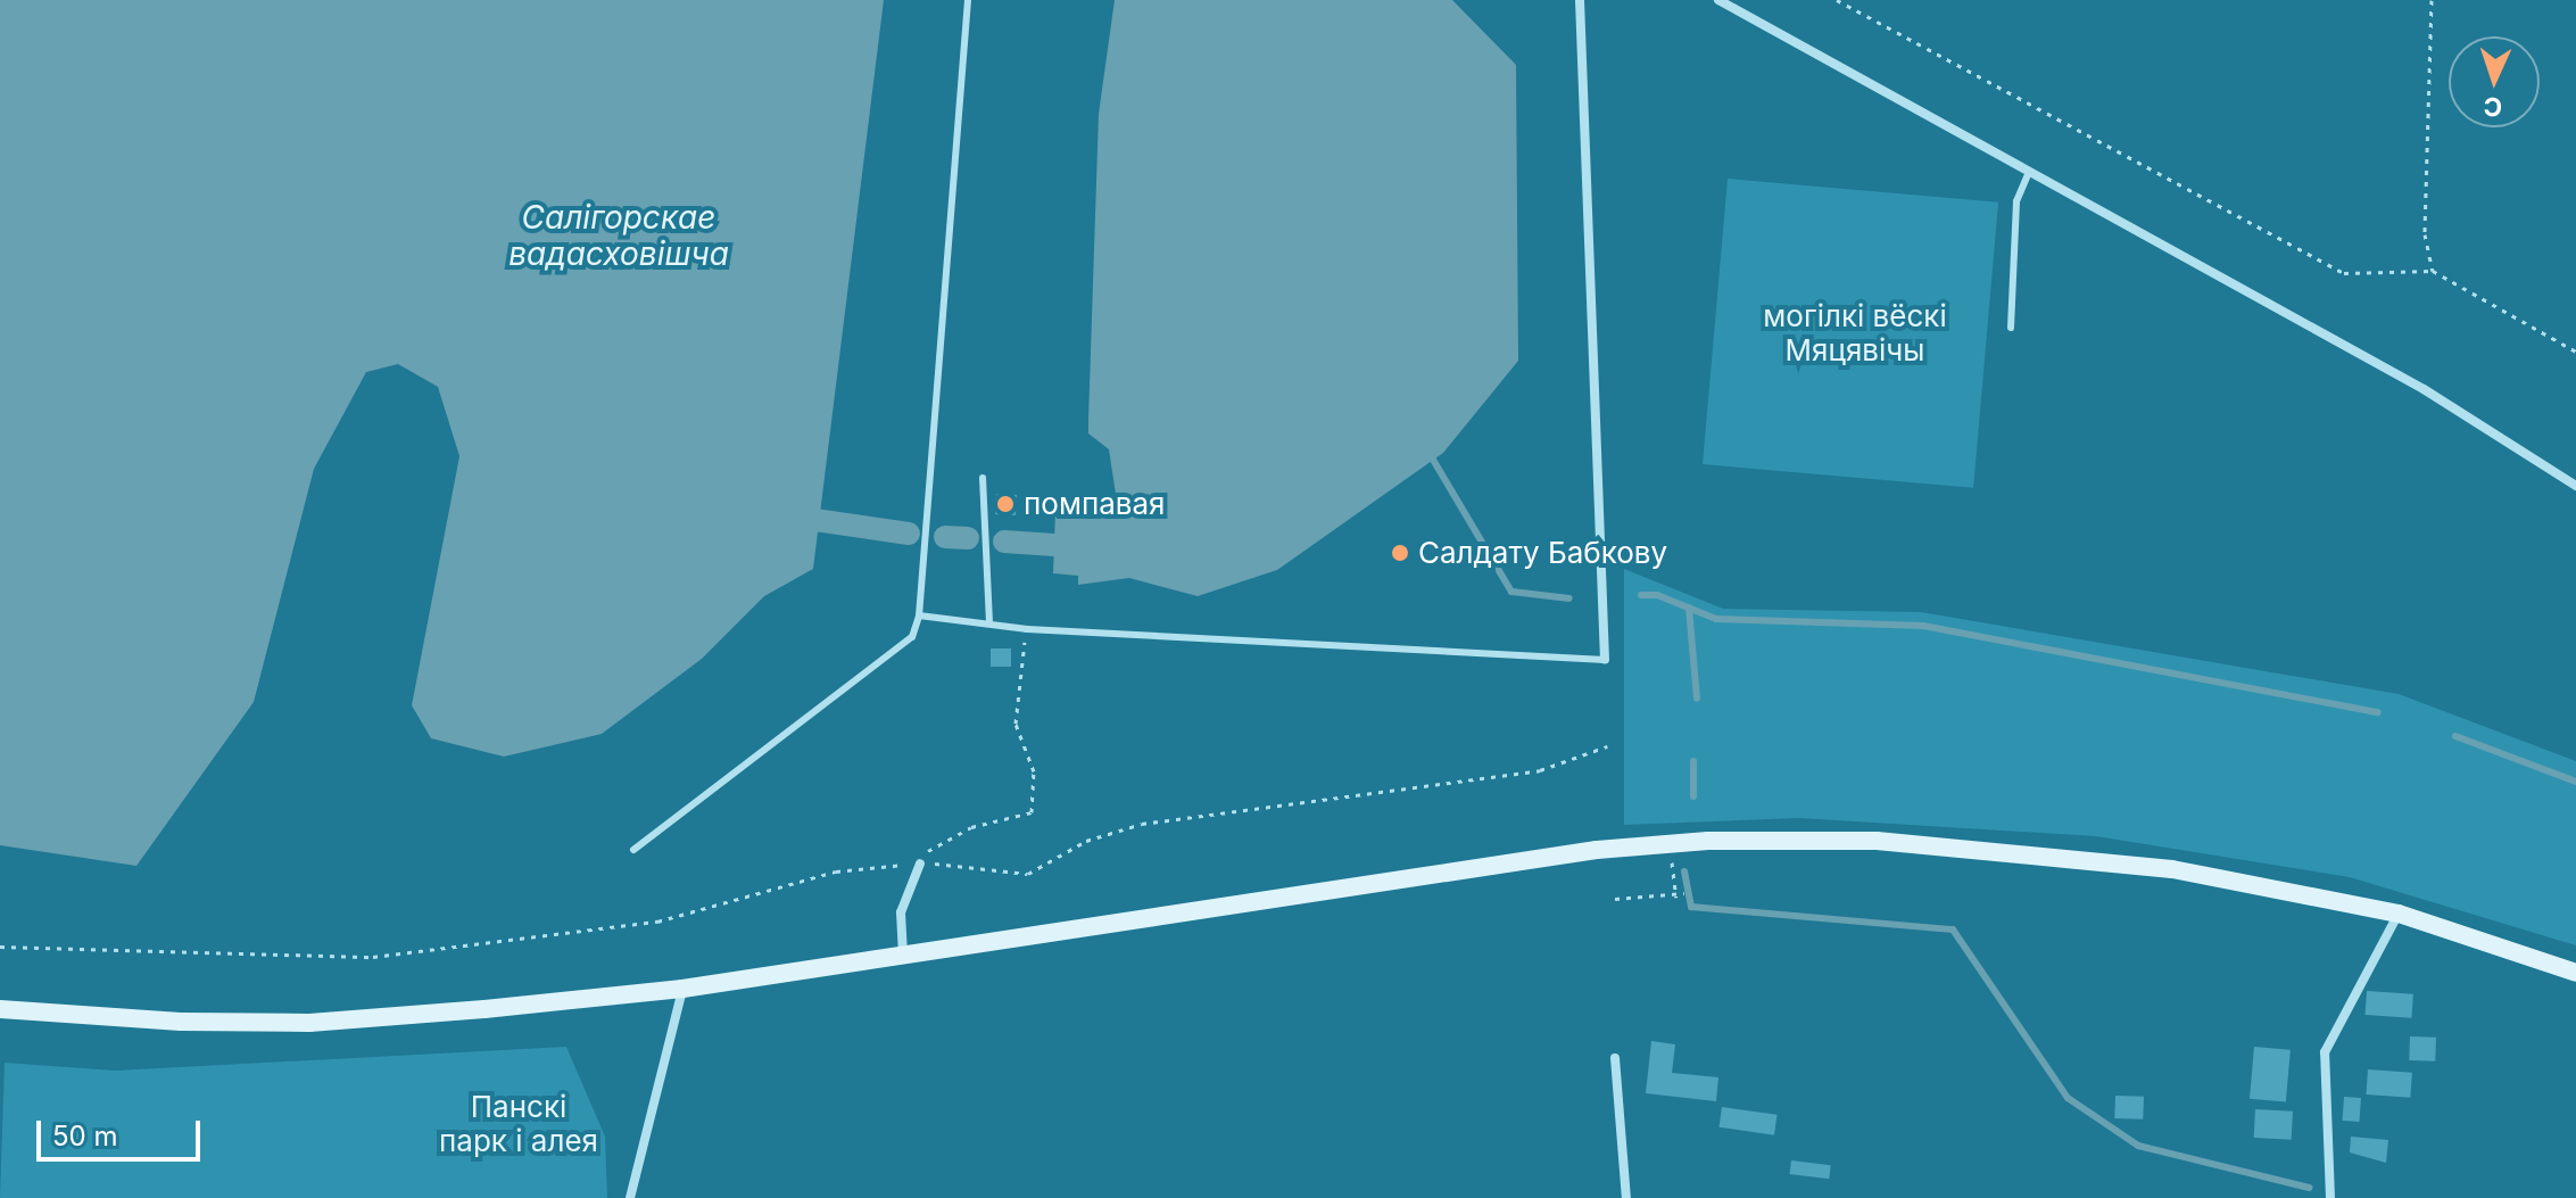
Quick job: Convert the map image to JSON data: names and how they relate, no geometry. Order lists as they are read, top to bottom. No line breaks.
{"water":["Салігорскае вадасховішча"],"parks":["могілкі вёскі Мяцявічы","Панскі парк і алея"],"places":["помпавая","Салдату Бабкову"],"scale_bar":"50 m","north":"bottom"}
